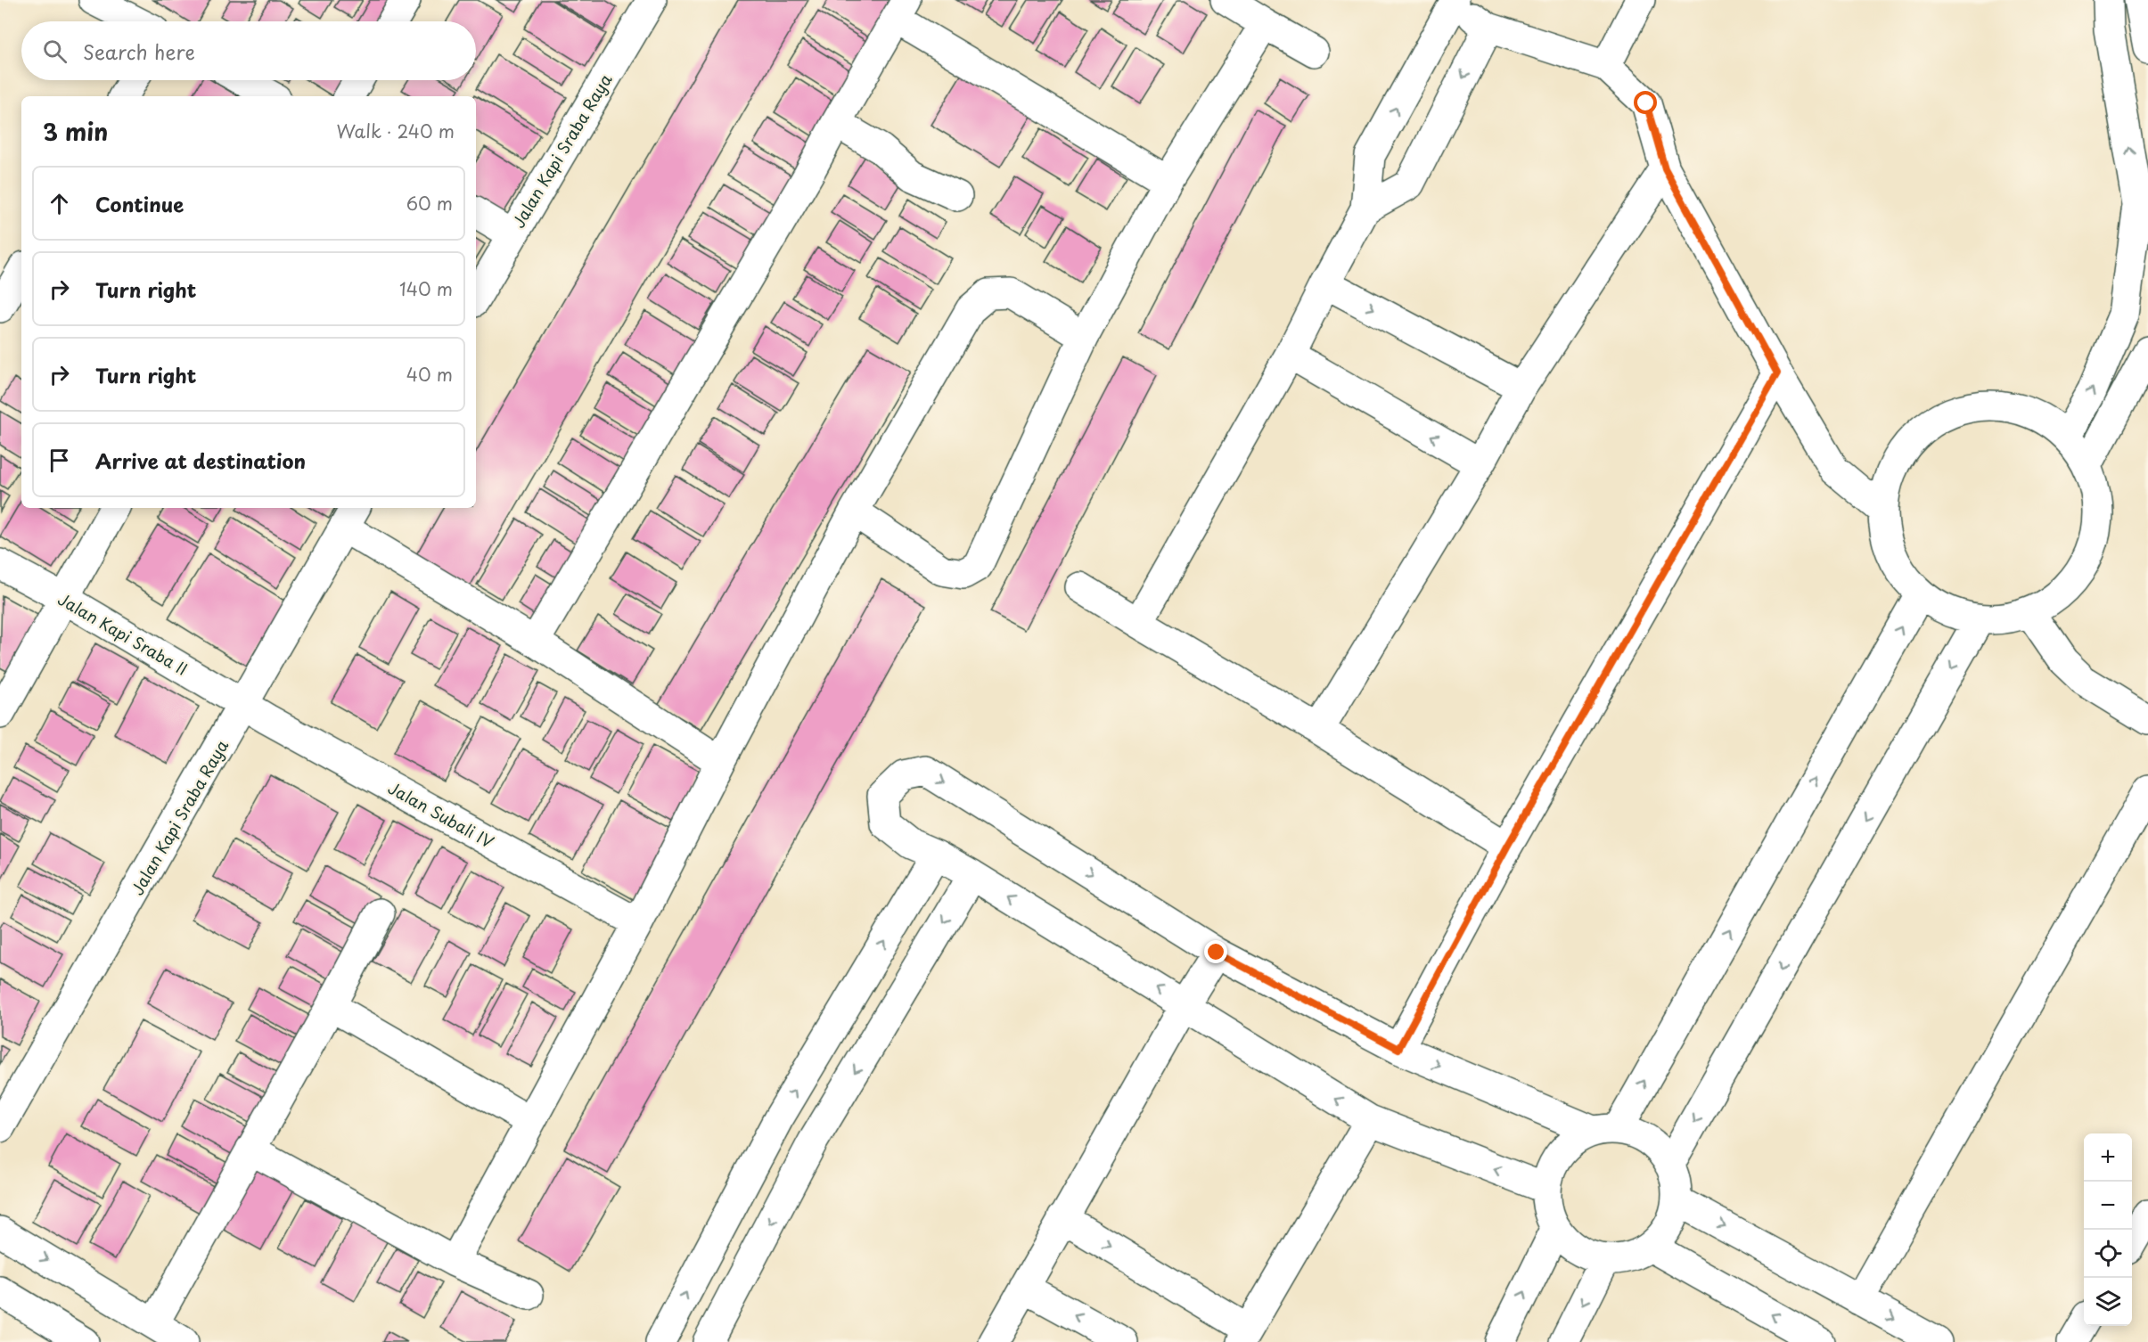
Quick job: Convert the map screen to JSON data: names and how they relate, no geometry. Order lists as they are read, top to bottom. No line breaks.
{"streets":{"street":["Jalan Kapi Sraba Raya","Jalan Kapi Sraba II","Jalan Subali IV"]},"crossings":[["Jalan Kapi Sraba Raya","Jalan Kapi Sraba II"],["Jalan Kapi Sraba Raya","Jalan Subali IV"],["Jalan Kapi Sraba II","Jalan Subali IV"]],"page":{"search":"Search here","heading":["3 min","Walk · 240 m"],"list":[["Continue","60 m"],["Turn right","140 m"],["Turn right","40 m"],"Arrive at destination"],"map_buttons":["+","−"]}}
